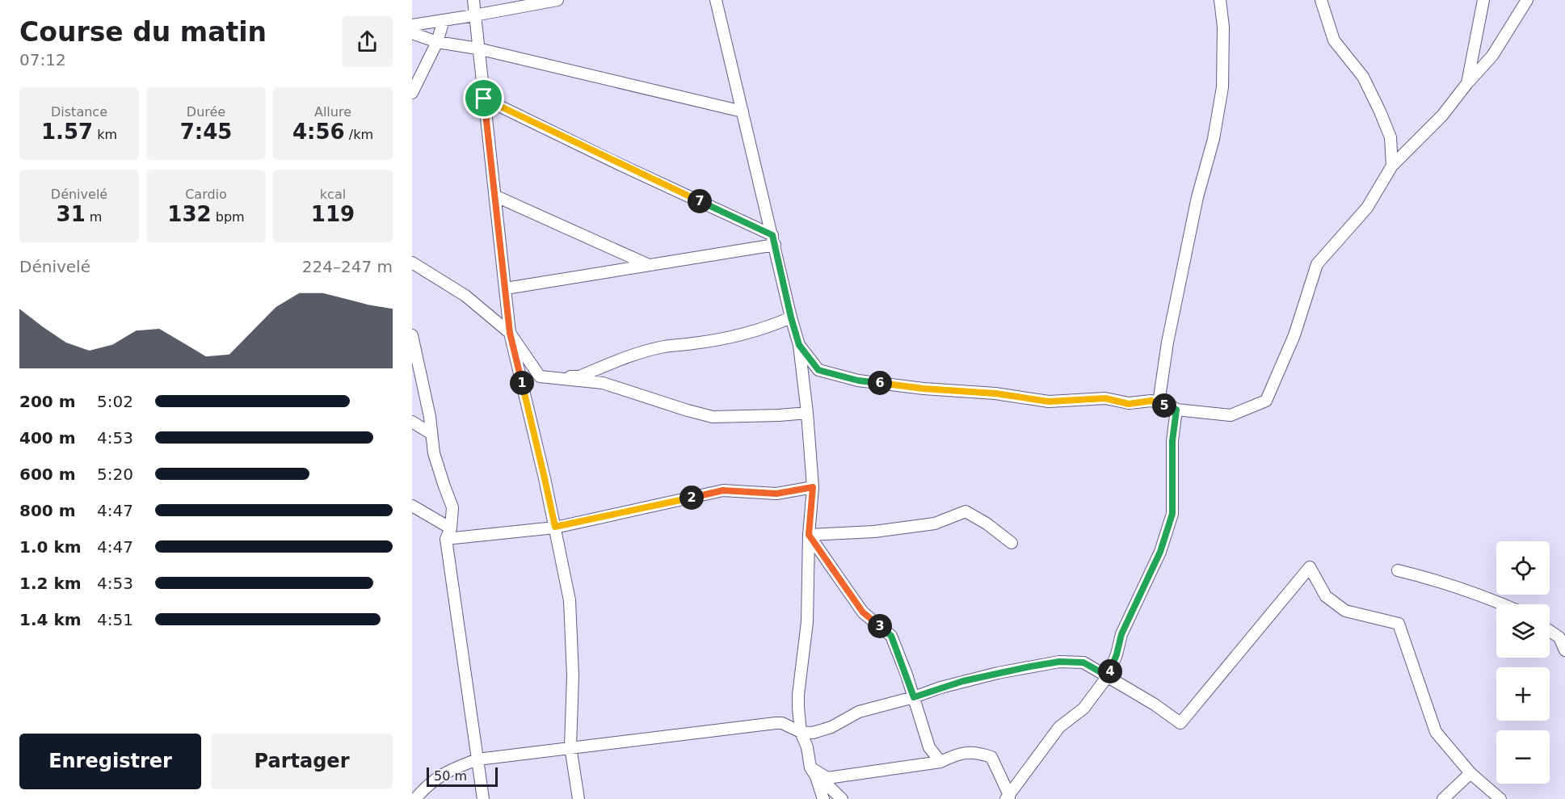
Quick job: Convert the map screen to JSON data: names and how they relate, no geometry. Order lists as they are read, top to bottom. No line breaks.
{"scale_bar":"50 m","page":{"heading":["Course du matin","07:12"],"stats":[["Distance","1.57 km"],["Durée","7:45"],["Allure","4:56 /km"],["Dénivelé","31 m"],["Cardio","132 bpm"],["kcal","119"]],"pins":["7","1","6","5","2","3","4"],"chart":["Dénivelé","224–247 m"],"list":[{"name":"200 m","note":"5:02"},{"name":"400 m","note":"4:53"},{"name":"600 m","note":"5:20"},{"name":"800 m","note":"4:47"},{"name":"1.0 km","note":"4:47"},{"name":"1.2 km","note":"4:53"},{"name":"1.4 km","note":"4:51"}],"map_buttons":["+","−"],"buttons":["Enregistrer","Partager"],"scale":"50 m"}}
